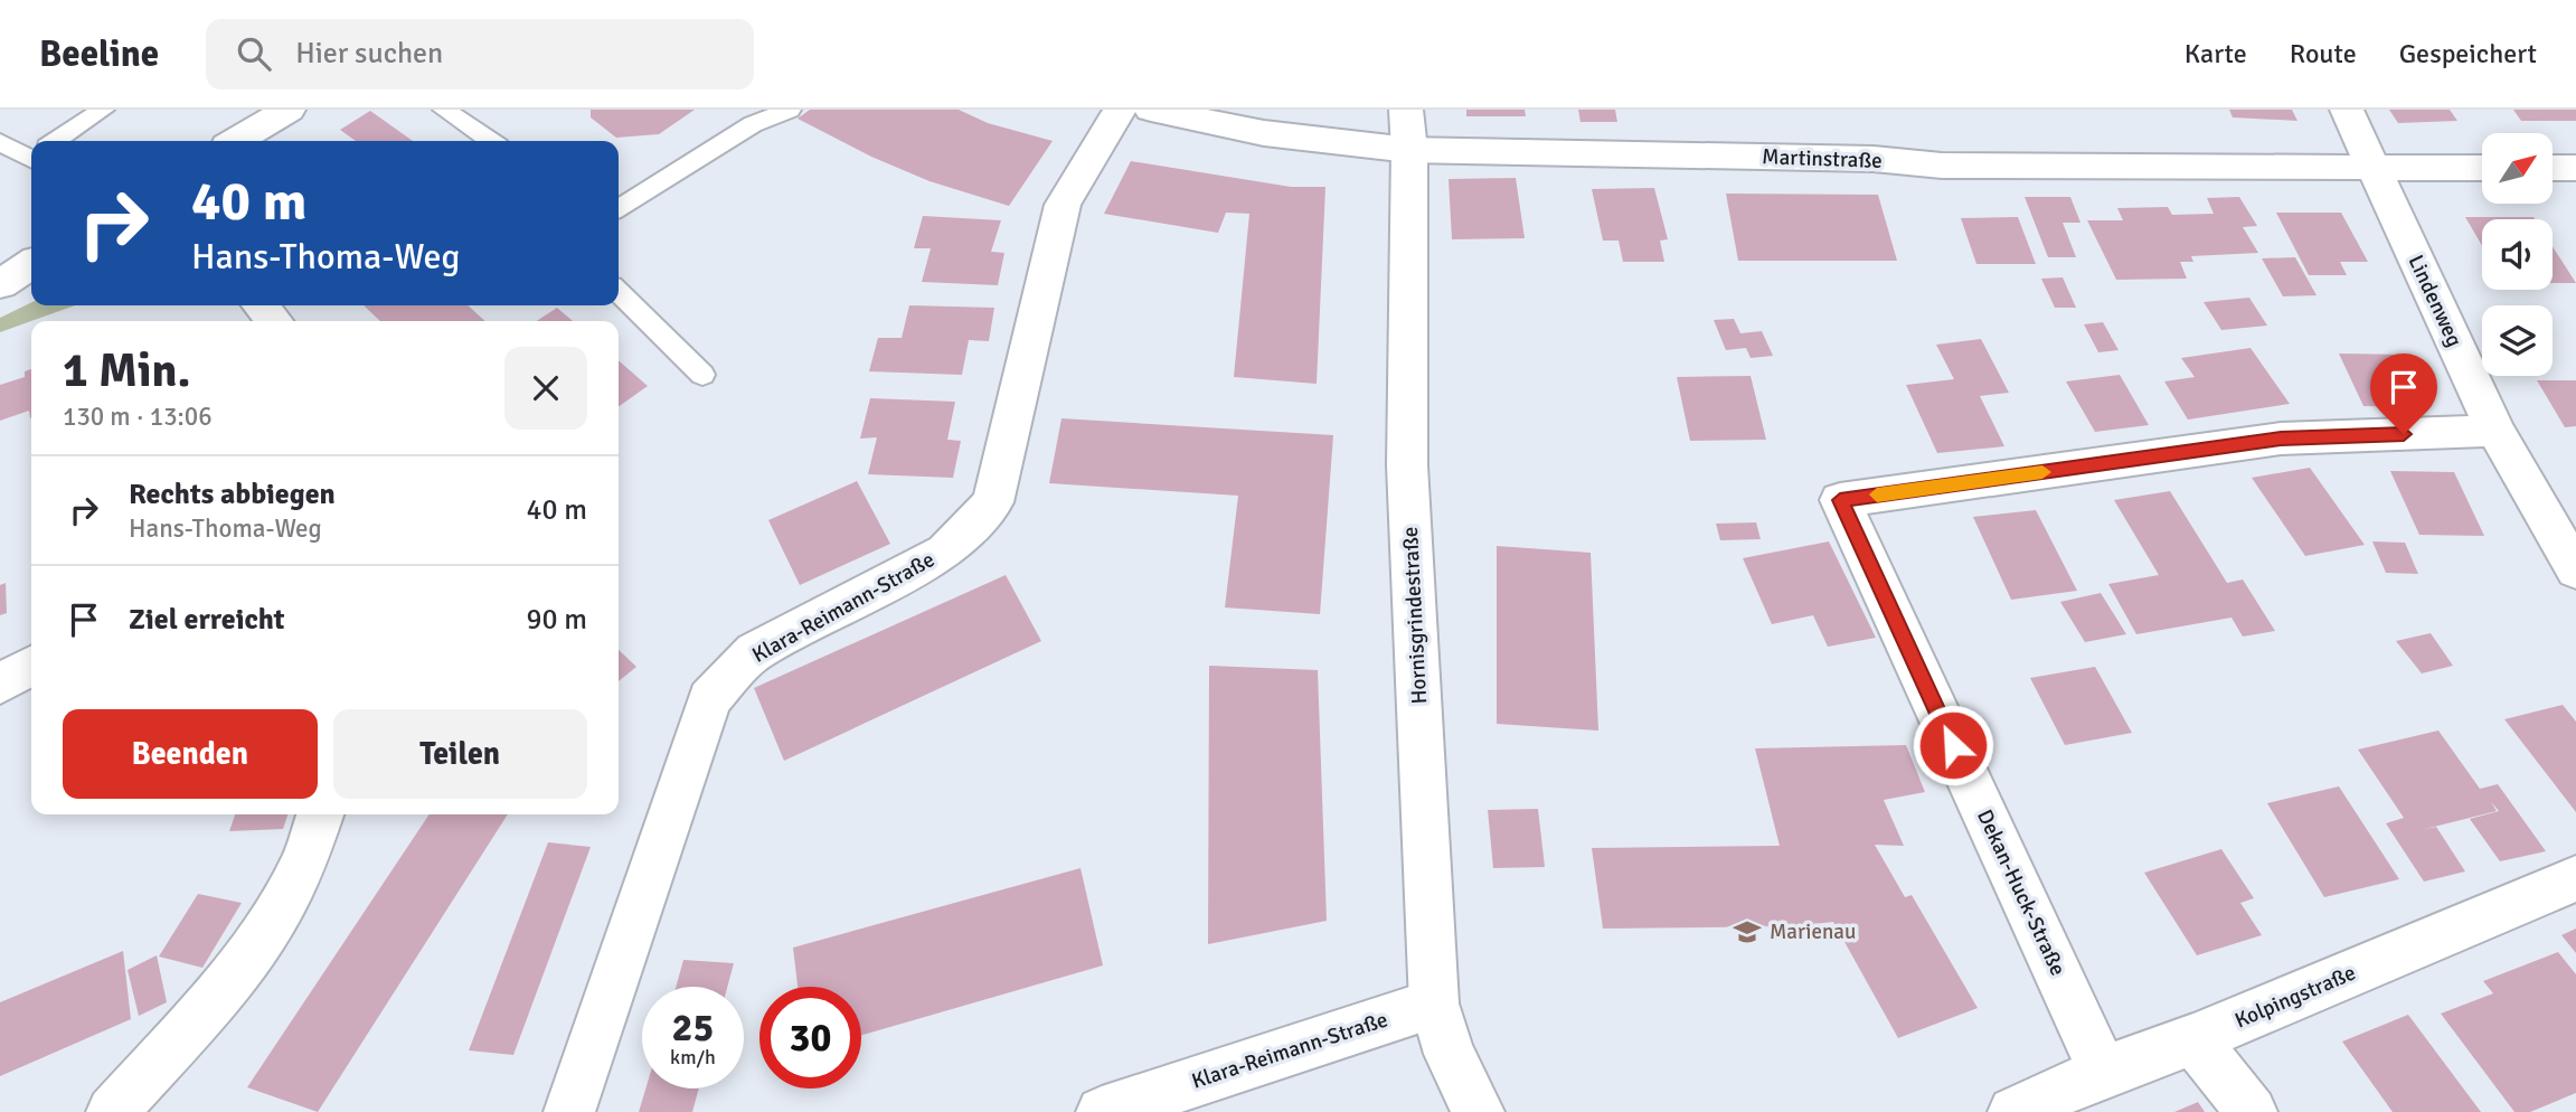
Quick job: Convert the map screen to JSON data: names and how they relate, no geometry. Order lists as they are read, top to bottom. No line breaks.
{"streets":{"street":["Martinstraße","Lindenweg","Klara-Reimann-Straße","Hornisgrindestraße","Dekan-Huck-Straße","Kolpingstraße"]},"crossings":[["Martinstraße","Lindenweg"],["Martinstraße","Hornisgrindestraße"],["Lindenweg","Dekan-Huck-Straße"],["Klara-Reimann-Straße","Hornisgrindestraße"],["Dekan-Huck-Straße","Kolpingstraße"]],"places":{"school or university":["Marienau"]},"north":"top right","page":{"header":"Beeline","search":"Hier suchen","nav":["Karte","Route","Gespeichert"],"turn":["40 m","Hans-Thoma-Weg"],"heading":["1 Min.","130 m · 13:06"],"list":[{"name":"Rechts abbiegen","note":"Hans-Thoma-Weg","value":"40 m"},{"name":"Ziel erreicht","value":"90 m"}],"buttons":["Beenden","Teilen"],"speed":"25 km/h","limit":"30"}}
